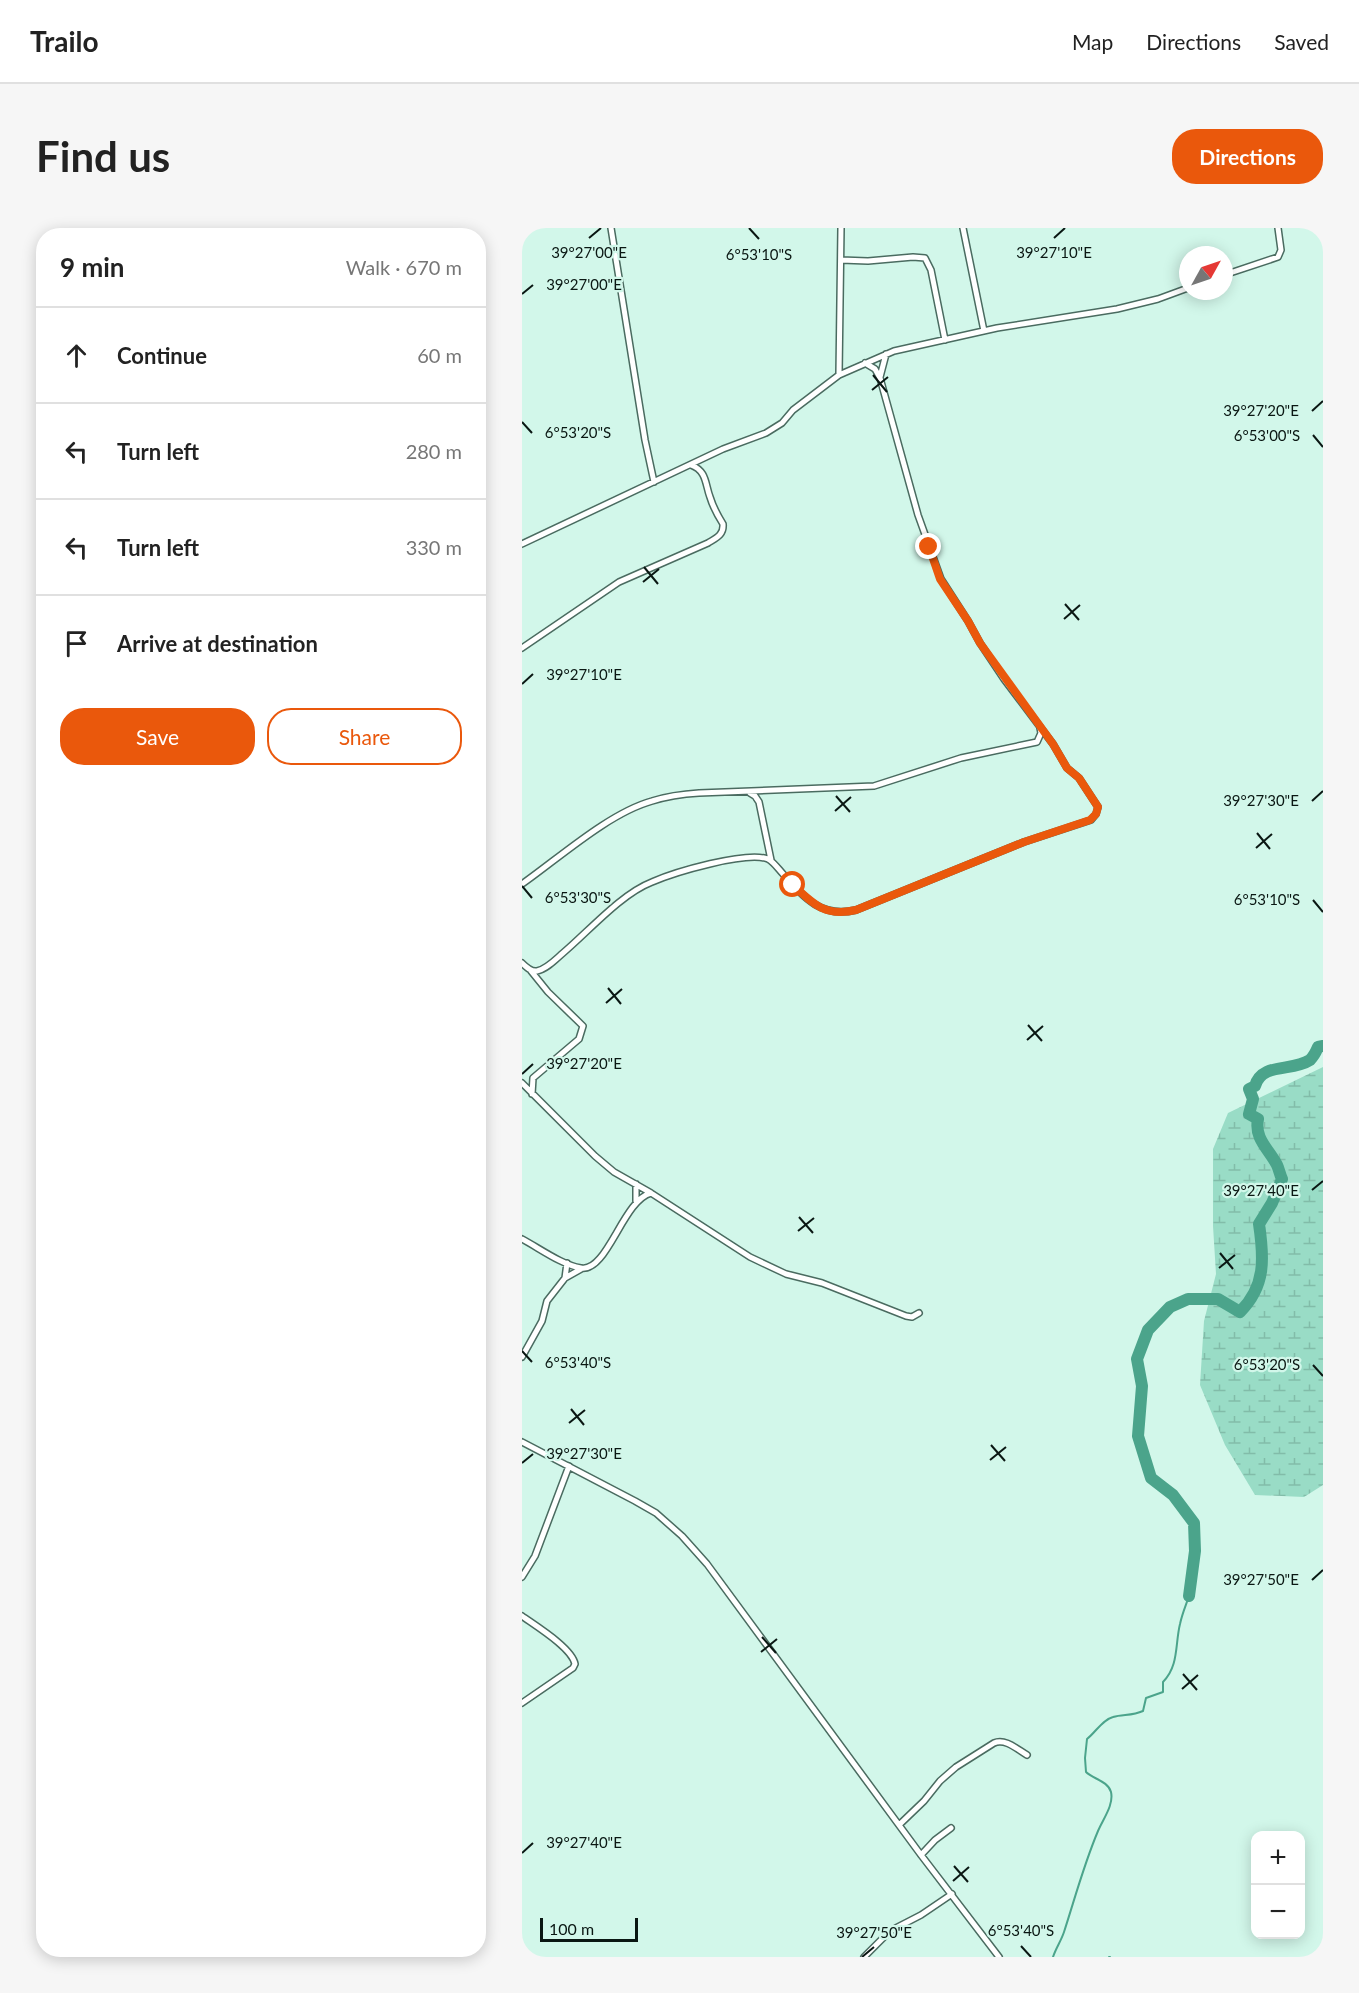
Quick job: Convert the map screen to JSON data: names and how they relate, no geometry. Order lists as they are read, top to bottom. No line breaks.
{"scale_bar":"100 m","north":"top right","page":{"header":"Trailo","nav":["Map","Directions","Saved"],"buttons":["Directions",["Save","Share"]],"title":"Find us","heading":["9 min","Walk · 670 m"],"list":[["Continue","60 m"],["Turn left","280 m"],["Turn left","330 m"],"Arrive at destination"],"map_buttons":["+","−"],"scale":"100 m"},"coordinates":["39°27'00\"E","39°27'10\"E","6°53'10\"S","39°27'20\"E","6°53'20\"S","6°53'00\"S","39°27'30\"E","6°53'30\"S","39°27'40\"E","6°53'40\"S","39°27'50\"E"]}
